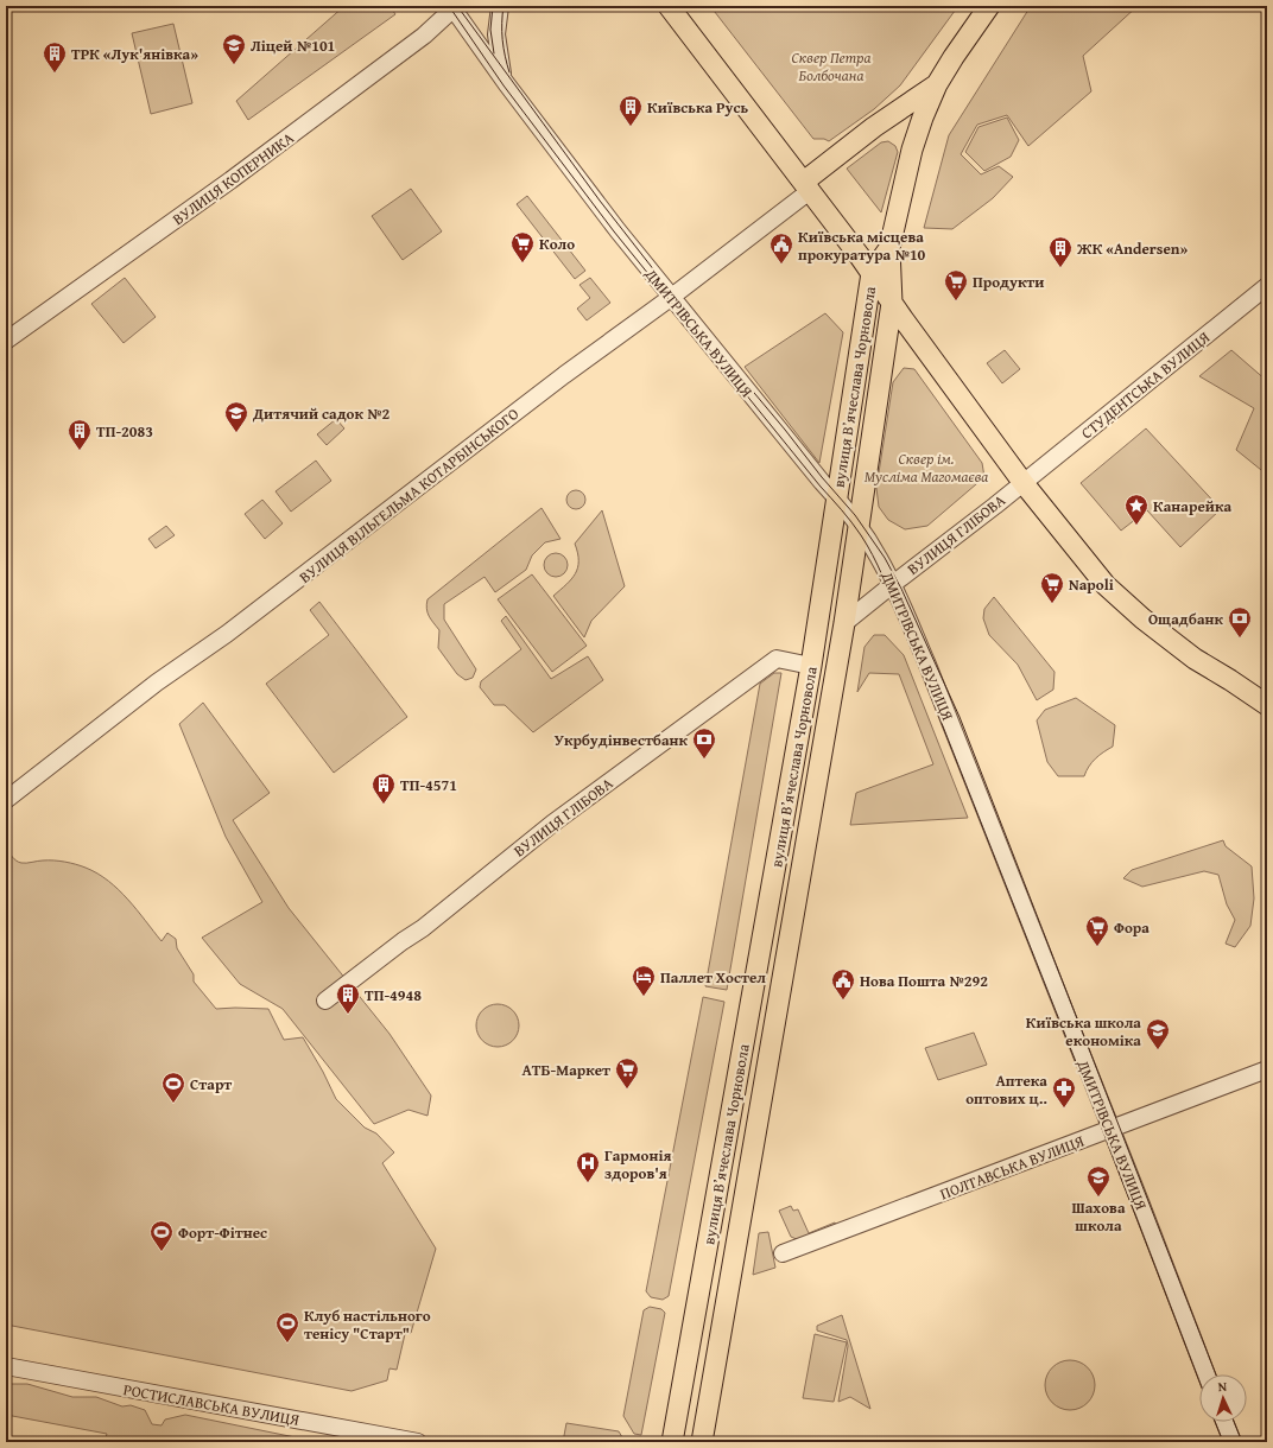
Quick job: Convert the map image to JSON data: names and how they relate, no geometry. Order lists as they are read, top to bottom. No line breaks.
{"streets":{"main road":["вулиця Вʼячеслава Чорновола"],"street":["ВУЛИЦЯ КОПЕРНИКА","ДМИТРІВСЬКА ВУЛИЦЯ","СТУДЕНТСЬКА ВУЛИЦЯ","ВУЛИЦЯ ВІЛЬГЕЛЬМА КОТАРБІНСЬКОГО","ВУЛИЦЯ ГЛІБОВА","ПОЛТАВСЬКА ВУЛИЦЯ","РОСТИСЛАВСЬКА ВУЛИЦЯ"]},"crossings":[["ВУЛИЦЯ КОПЕРНИКА","ДМИТРІВСЬКА ВУЛИЦЯ"],["ДМИТРІВСЬКА ВУЛИЦЯ","вулиця Вʼячеслава Чорновола"],["ДМИТРІВСЬКА ВУЛИЦЯ","ВУЛИЦЯ ВІЛЬГЕЛЬМА КОТАРБІНСЬКОГО"],["ДМИТРІВСЬКА ВУЛИЦЯ","ВУЛИЦЯ ГЛІБОВА"],["ДМИТРІВСЬКА ВУЛИЦЯ","ПОЛТАВСЬКА ВУЛИЦЯ"],["СТУДЕНТСЬКА ВУЛИЦЯ","ВУЛИЦЯ ГЛІБОВА"],["вулиця Вʼячеслава Чорновола","ВУЛИЦЯ ГЛІБОВА"]],"parks":["Сквер Петра Болбочана","Сквер ім. Мусліма Магомаєва"],"places":{"school or university":["Ліцей №101","Дитячий садок №2","Київська школа економіка","Шахова школа"],"building":["ТРК «Лук'янівка»","Київська Русь","ЖК «Andersen»","ТП-2083","ТП-4571","ТП-4948"],"supermarket":["Коло","Продукти","Napoli","Фора","АТБ-Маркет"],"public building":["Київська місцева прокуратура №10","Нова Пошта №292"],"place":["Канарейка"],"bank":["Ощадбанк","Укрбудінвестбанк"],"hotel":["Паллет Хостел"],"sports":["Старт","Форт-Фітнес","Клуб настільного тенісу \"Старт\""],"pharmacy":["Аптека оптових ц.."],"hospital":["Гармонія здоров'я"]},"north":"top"}
